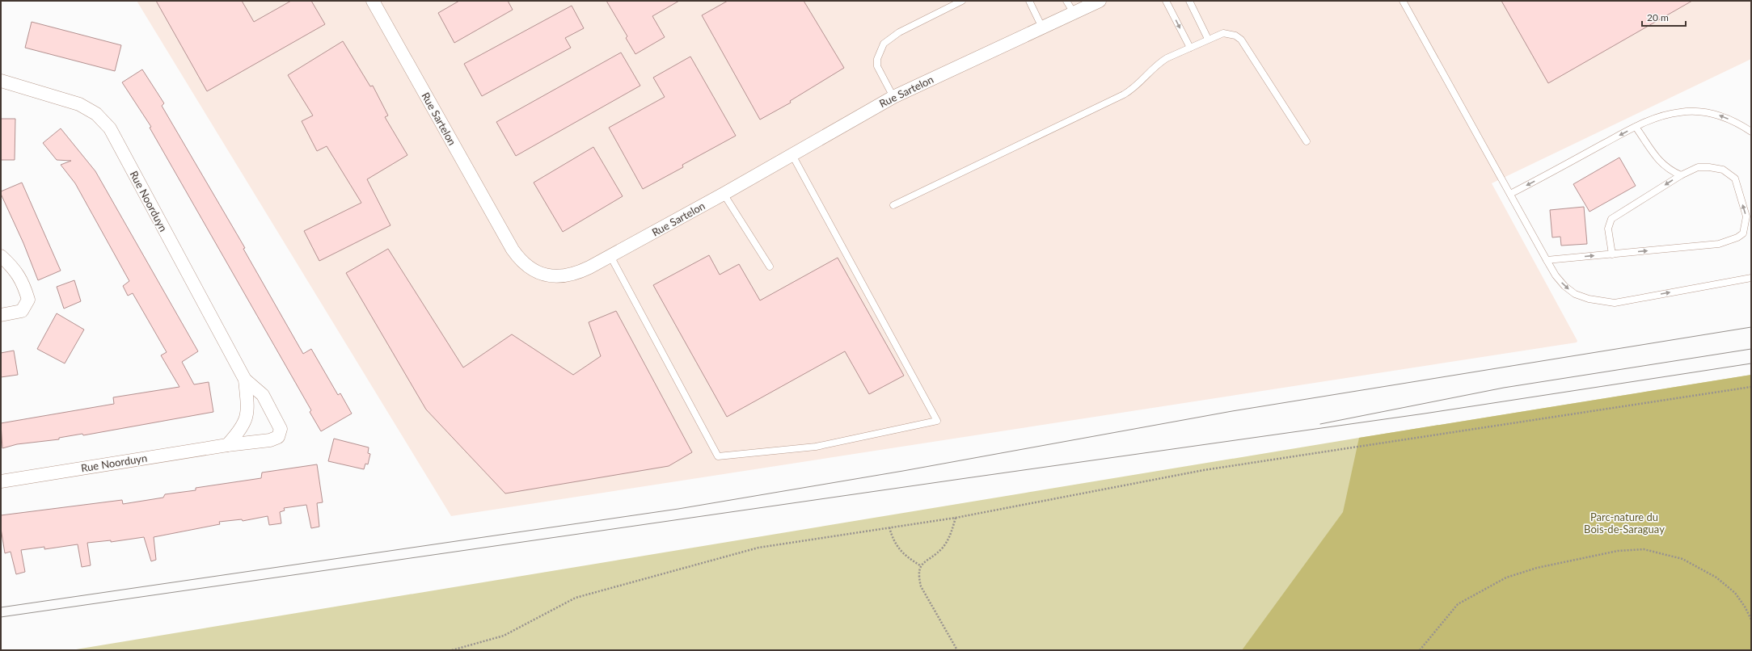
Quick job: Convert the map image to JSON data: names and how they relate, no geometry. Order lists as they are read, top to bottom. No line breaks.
{"streets":{"street":["Rue Sartelon","Rue Noorduyn"]},"parks":["Parc-nature du Bois-de-Saraguay"],"scale_bar":"20 m"}
